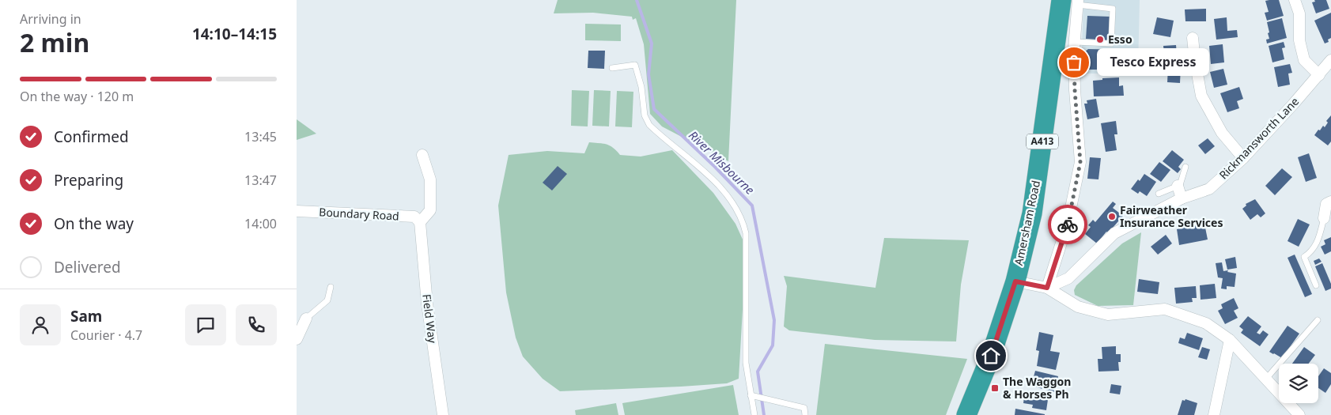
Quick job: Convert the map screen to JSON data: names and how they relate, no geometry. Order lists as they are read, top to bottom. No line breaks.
{"streets":{"highway":["A413","Amersham Road"],"street":["Rickmansworth Lane","Boundary Road","Field Way"]},"crossings":[["Boundary Road","Field Way"]],"water":["River Misbourne"],"places":{"other":["Esso","Tesco Express","Fairweather Insurance Services"],"transit":["The Waggon & Horses Ph"]},"page":{"heading":["2 min","Arriving in","14:10–14:15"],"panel":["Sam","Courier · 4.7"],"bubble":"Tesco Express","bar":"On the way · 120 m","list":[["Confirmed","13:45"],["Preparing","13:47"],["On the way","14:00"],"Delivered"]}}
